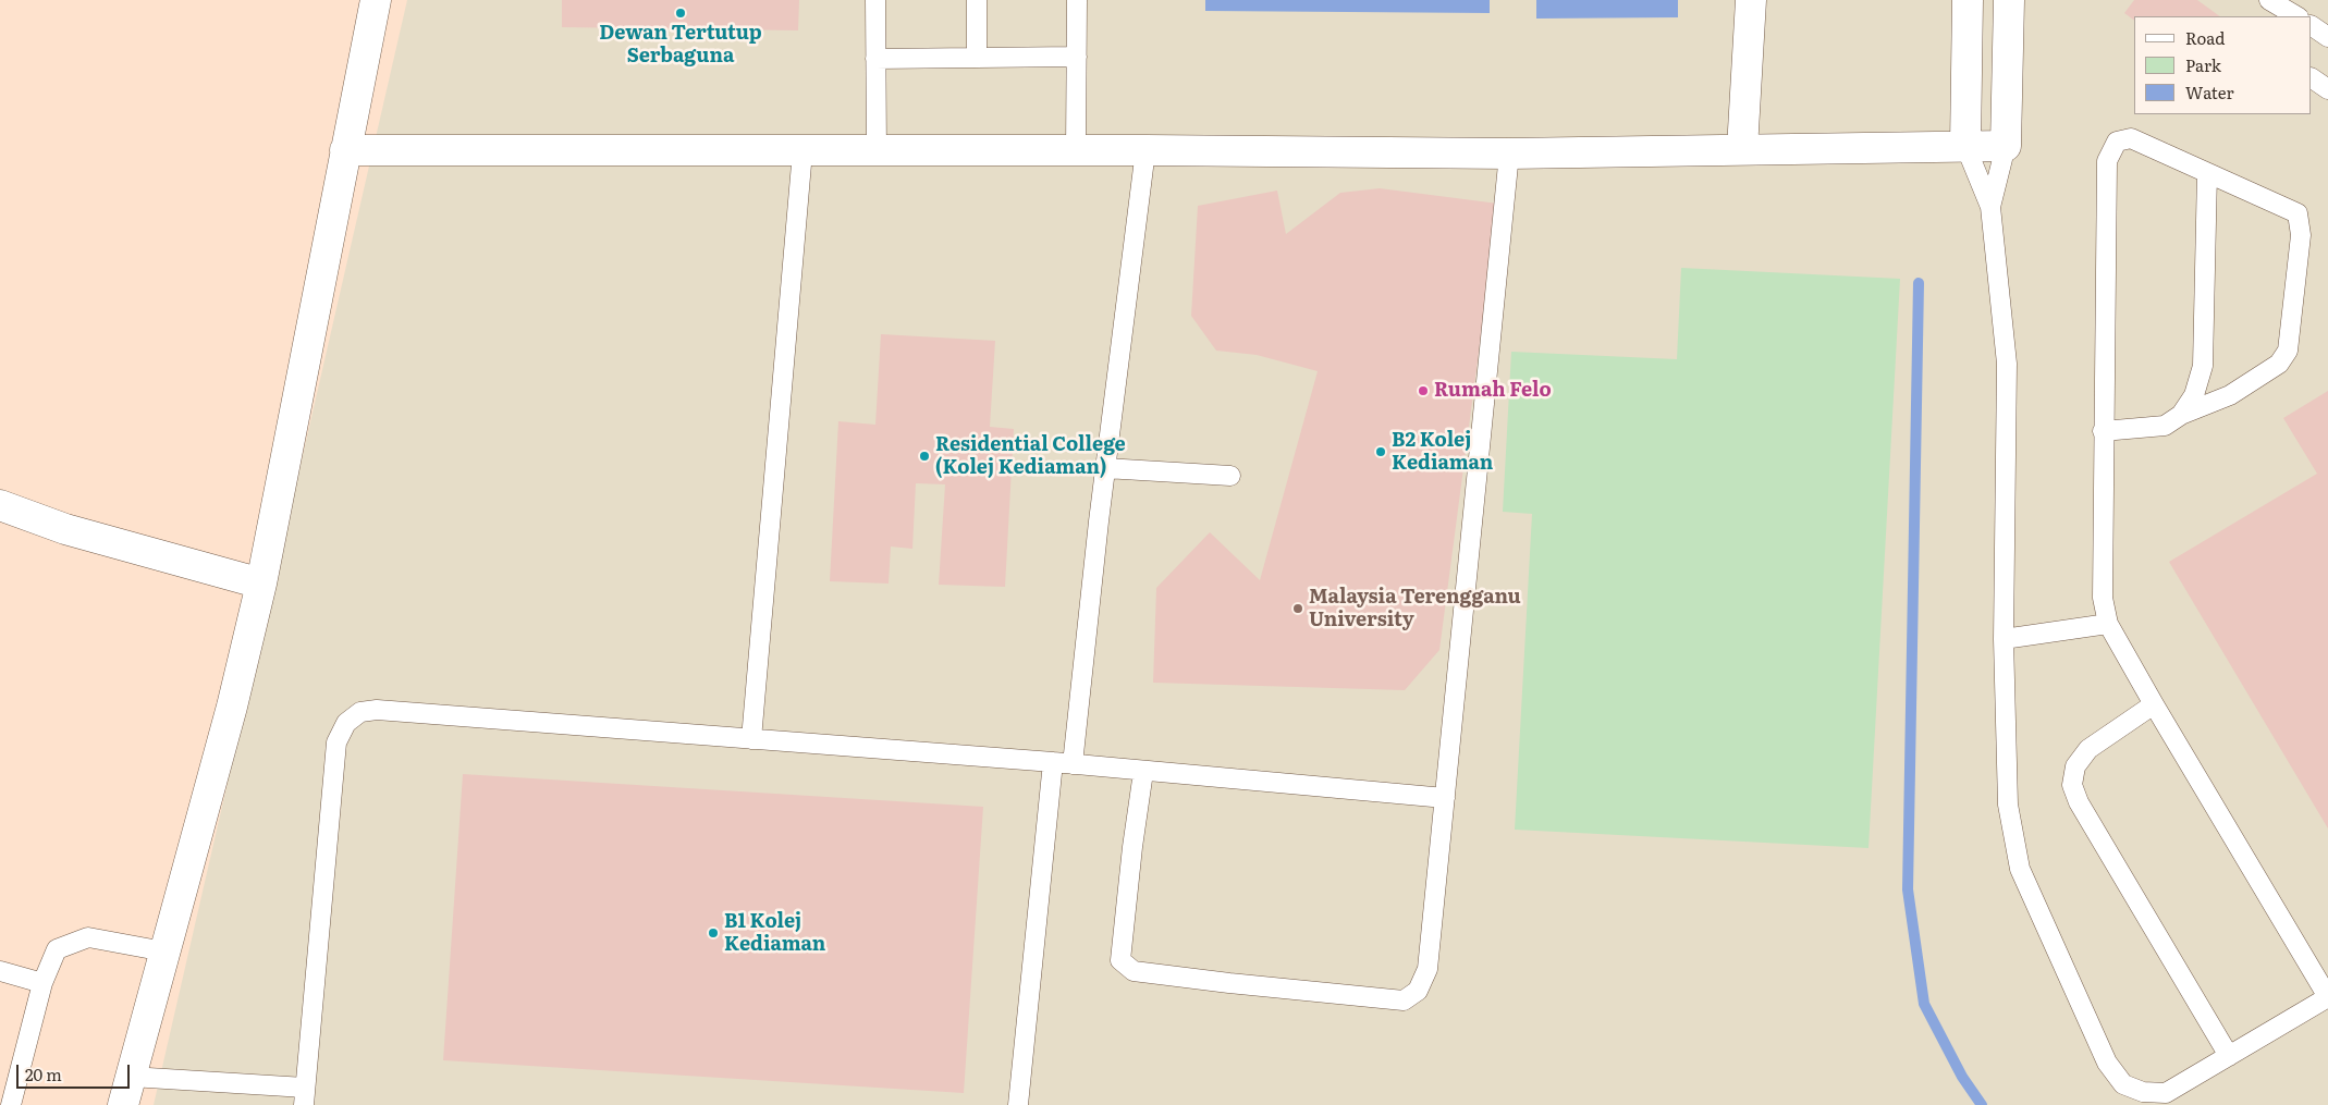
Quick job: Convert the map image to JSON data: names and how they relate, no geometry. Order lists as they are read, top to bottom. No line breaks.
{"places":["Dewan Tertutup Serbaguna","Rumah Felo","B2 Kolej Kediaman","Residential College (Kolej Kediaman)","Malaysia Terengganu University","B1 Kolej Kediaman"],"legend":["Road","Park","Water"],"scale_bar":"20 m"}
